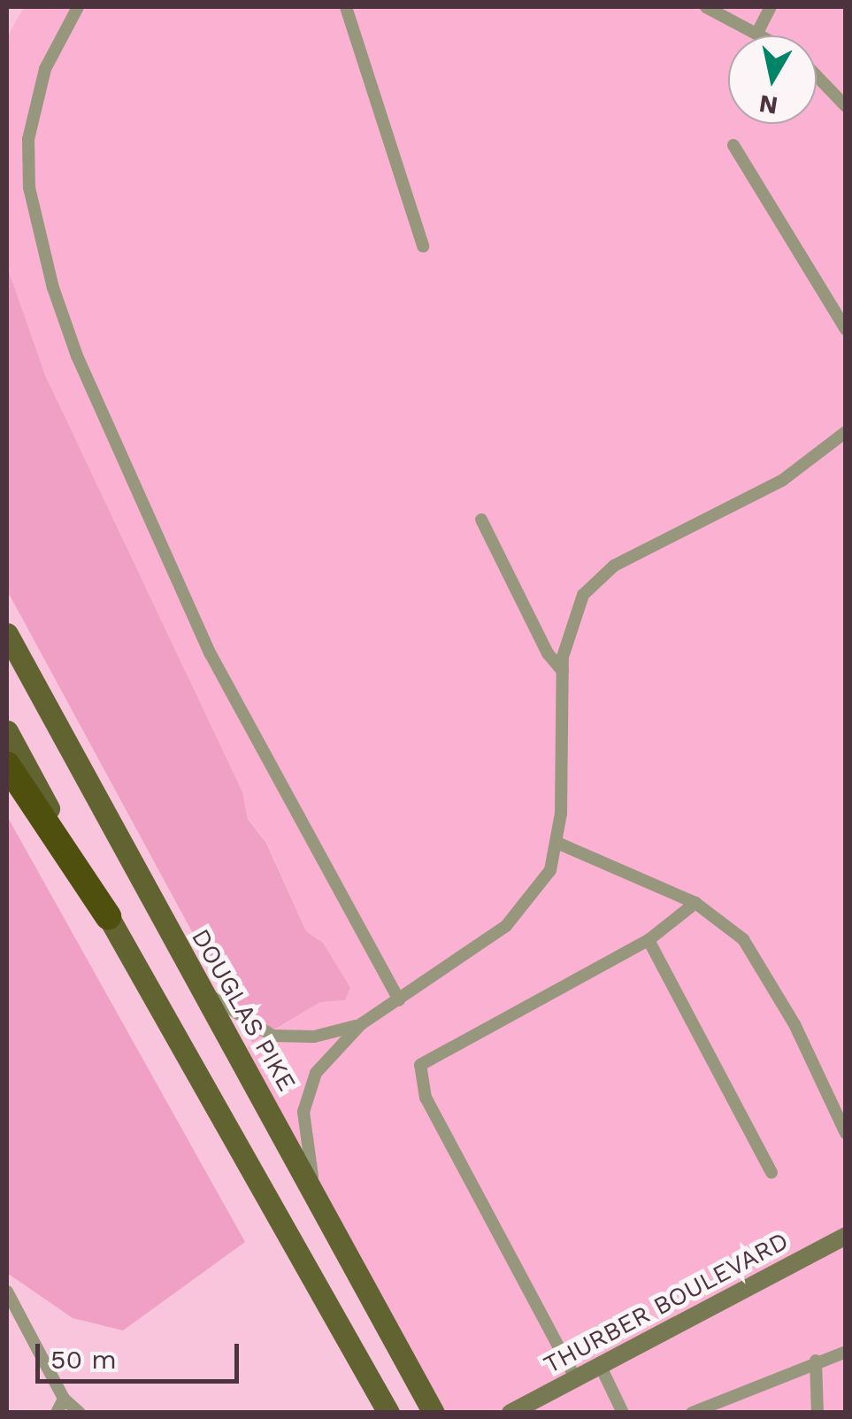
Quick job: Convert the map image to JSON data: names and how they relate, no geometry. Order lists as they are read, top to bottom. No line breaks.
{"streets":{"main road":["DOUGLAS PIKE"],"street":["THURBER BOULEVARD"]},"scale_bar":"50 m","north":"bottom"}
